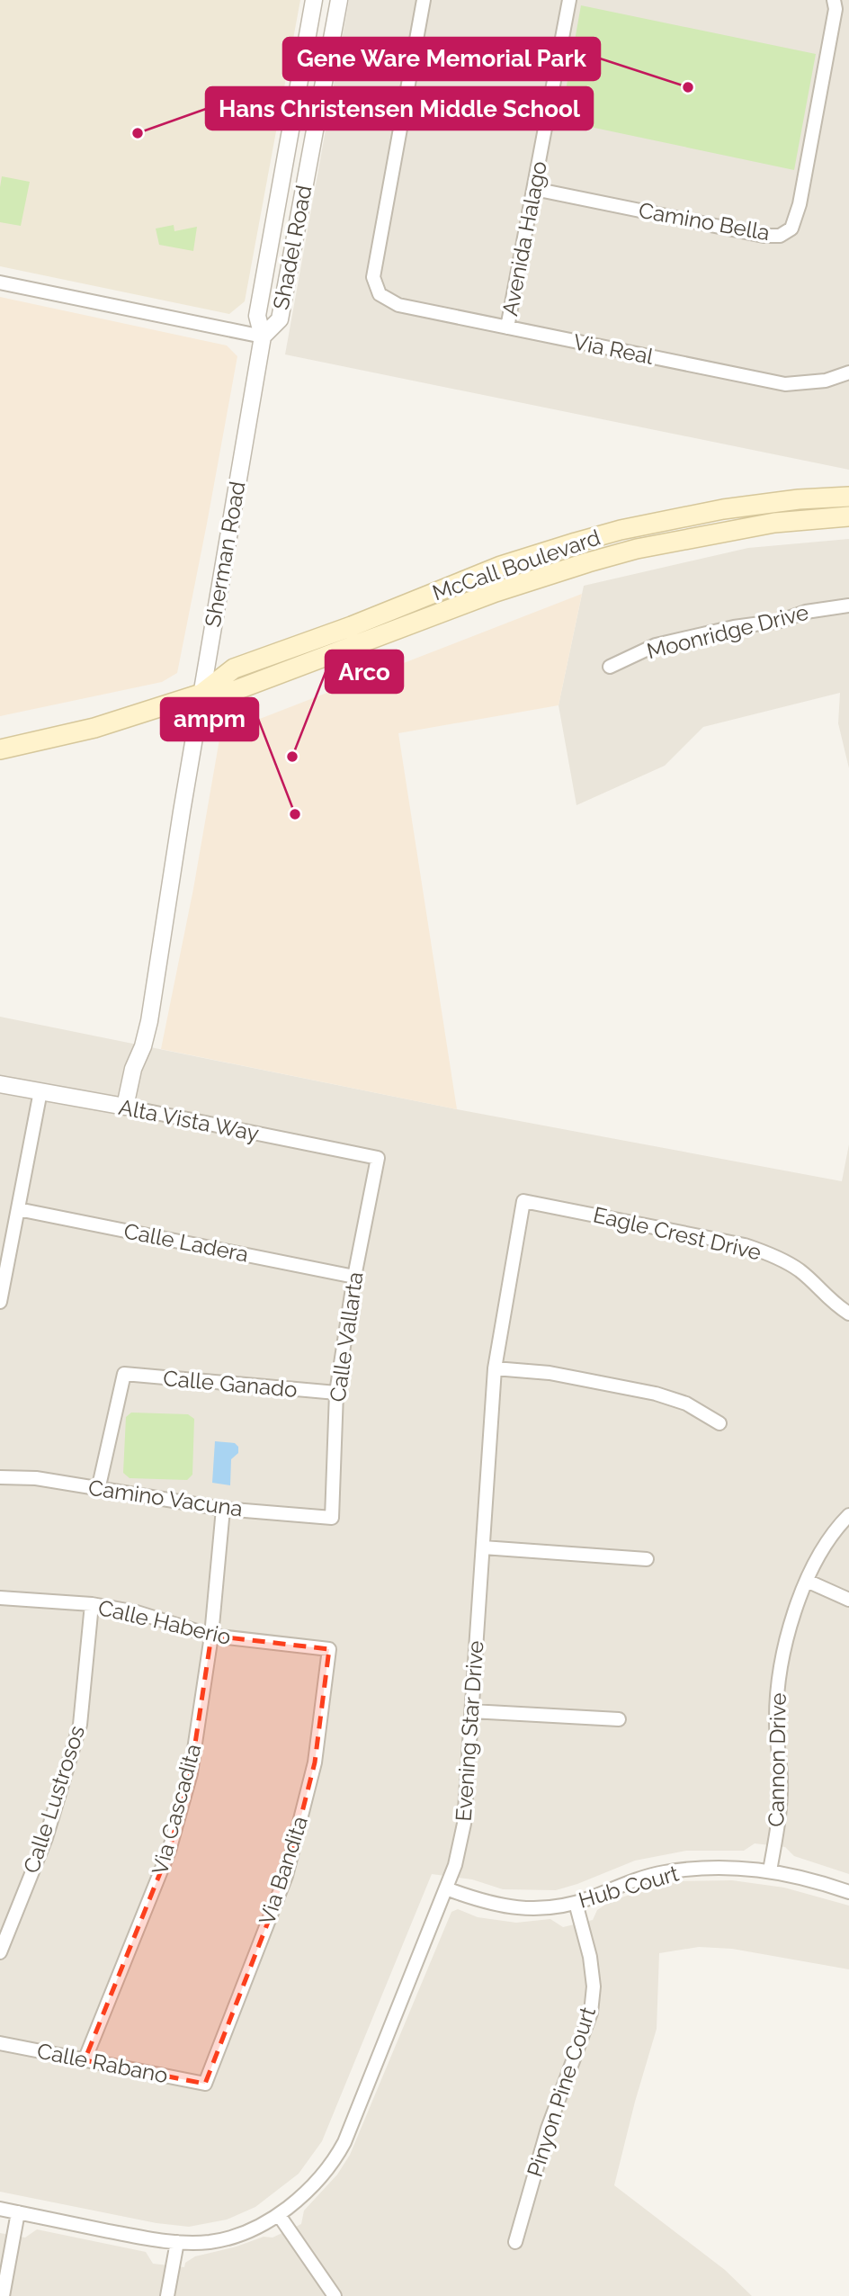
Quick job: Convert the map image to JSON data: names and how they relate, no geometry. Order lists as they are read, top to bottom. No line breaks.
{"streets":{"main road":["McCall Boulevard"],"street":["Camino Bella","Avenida Halago","Shadel Road","Via Real","Sherman Road","Moonridge Drive","Alta Vista Way","Eagle Crest Drive","Calle Ladera","Calle Vallarta","Calle Ganado","Camino Vacuna","Calle Haberio","Evening Star Drive","Cannon Drive","Calle Lustrosos","Via Cascadita","Via Bandita","Hub Court","Calle Rabano","Pinyon Pine Court"]},"crossings":[["Camino Bella","Avenida Halago"],["Avenida Halago","Via Real"],["Shadel Road","Sherman Road"],["Sherman Road","McCall Boulevard"],["Sherman Road","Alta Vista Way"],["Alta Vista Way","Calle Vallarta"],["Eagle Crest Drive","Evening Star Drive"],["Calle Ladera","Calle Vallarta"],["Calle Vallarta","Calle Ganado"],["Calle Vallarta","Camino Vacuna"],["Calle Ganado","Camino Vacuna"],["Camino Vacuna","Via Cascadita"],["Calle Haberio","Calle Lustrosos"],["Calle Haberio","Via Cascadita"],["Calle Haberio","Via Bandita"],["Evening Star Drive","Hub Court"],["Cannon Drive","Hub Court"],["Via Cascadita","Calle Rabano"],["Via Bandita","Calle Rabano"],["Hub Court","Pinyon Pine Court"]],"places":["Gene Ware Memorial Park","Hans Christensen Middle School","Arco","ampm"]}
